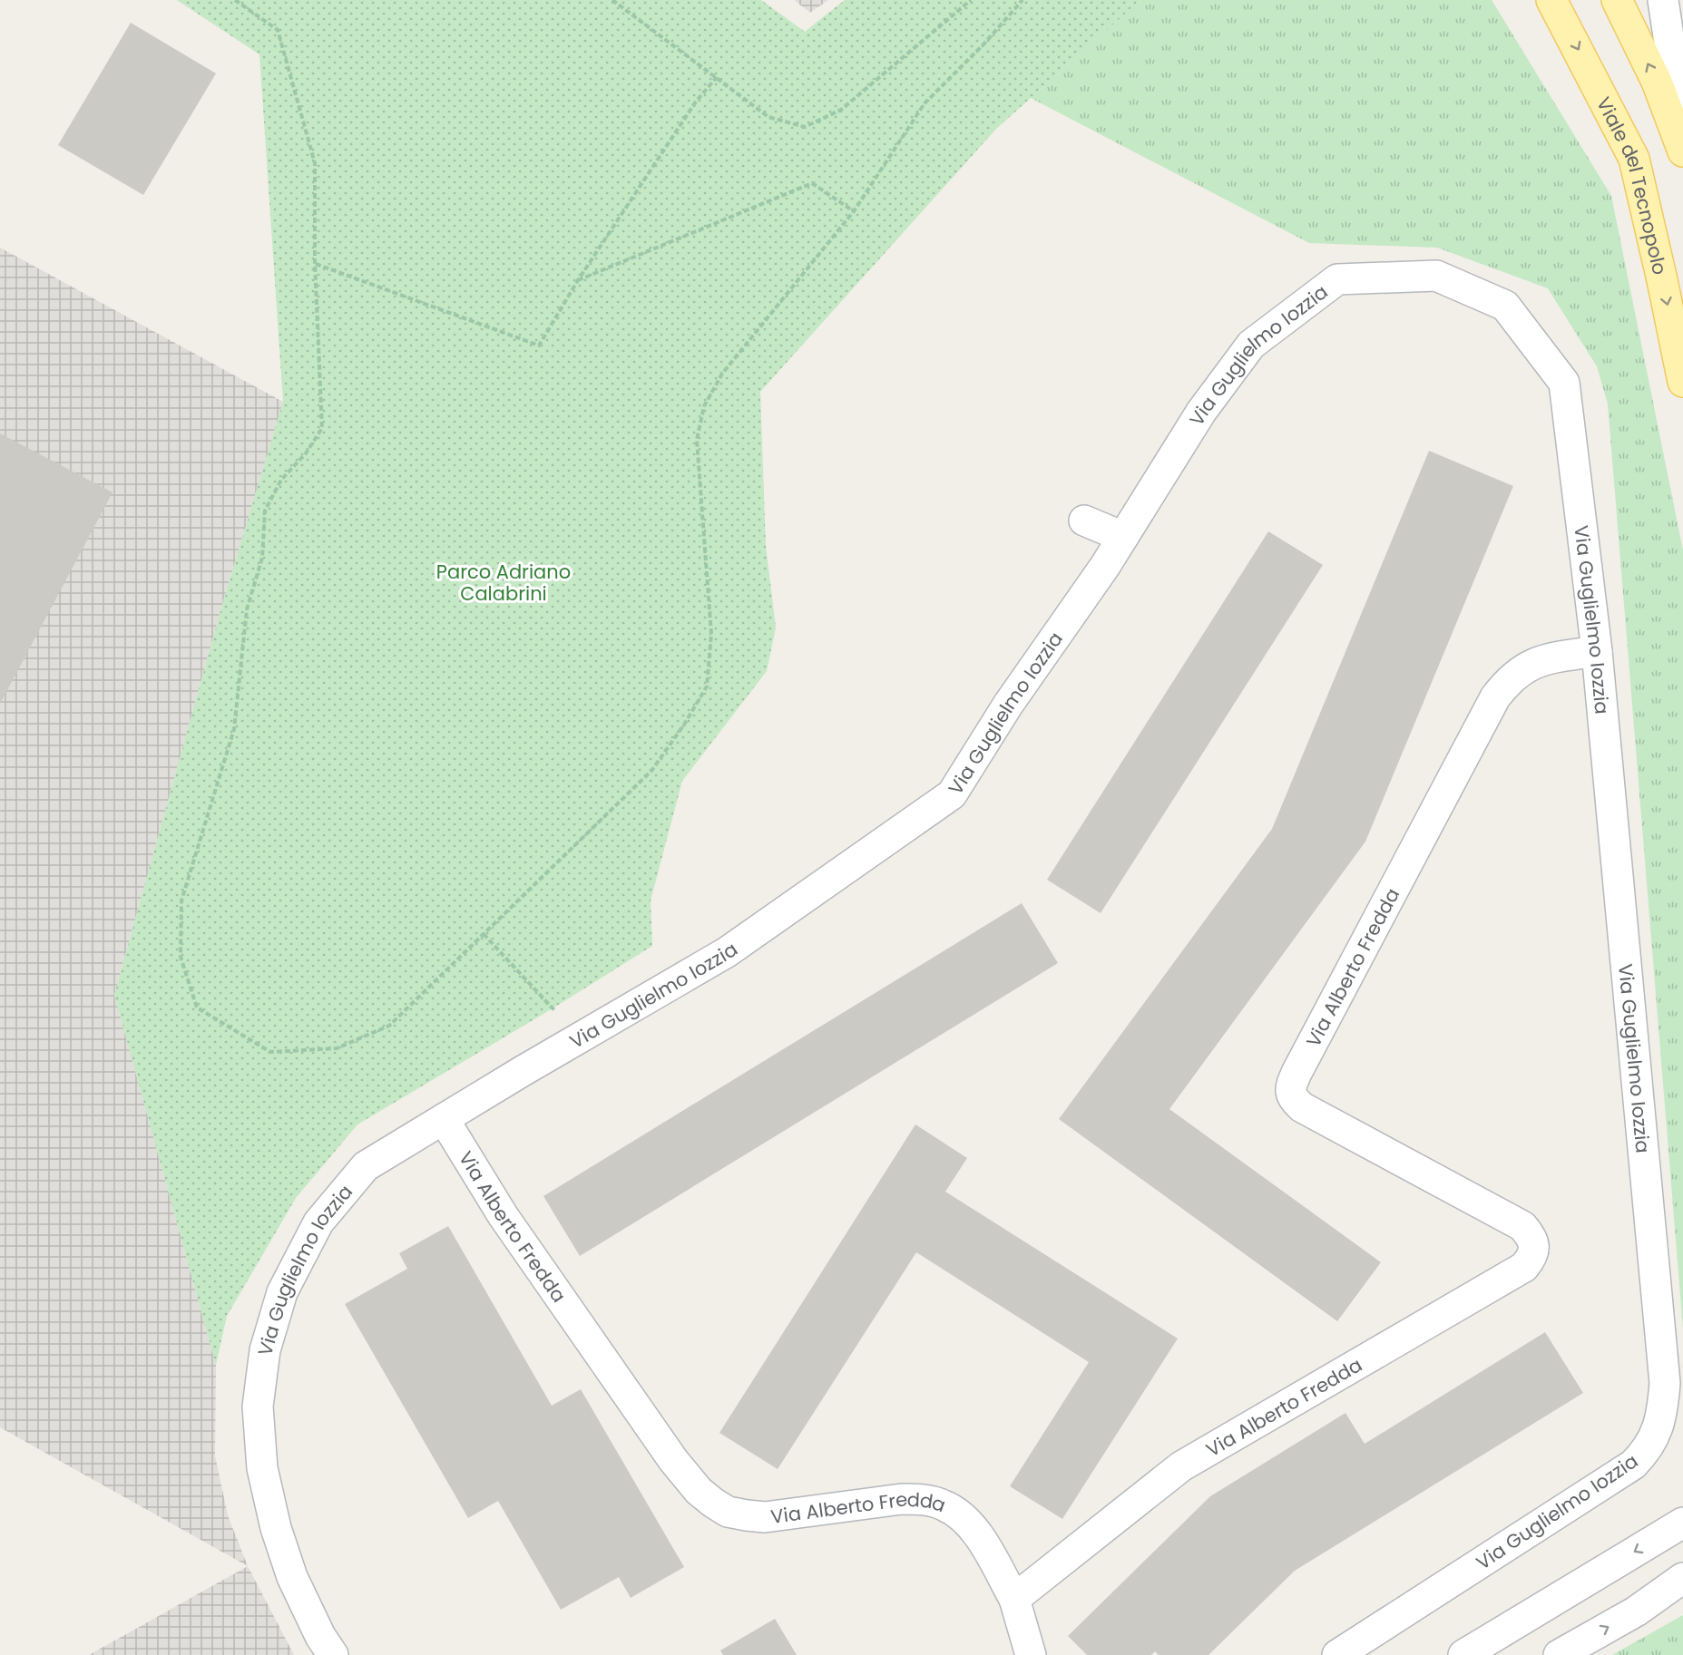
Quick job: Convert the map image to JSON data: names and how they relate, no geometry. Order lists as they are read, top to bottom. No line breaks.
{"streets":{"main road":["Viale del Tecnopolo"],"street":["Via Guglielmo Iozzia","Via Alberto Fredda"]},"crossings":[["Via Guglielmo Iozzia","Via Alberto Fredda"]],"parks":["Parco Adriano Calabrini"]}
